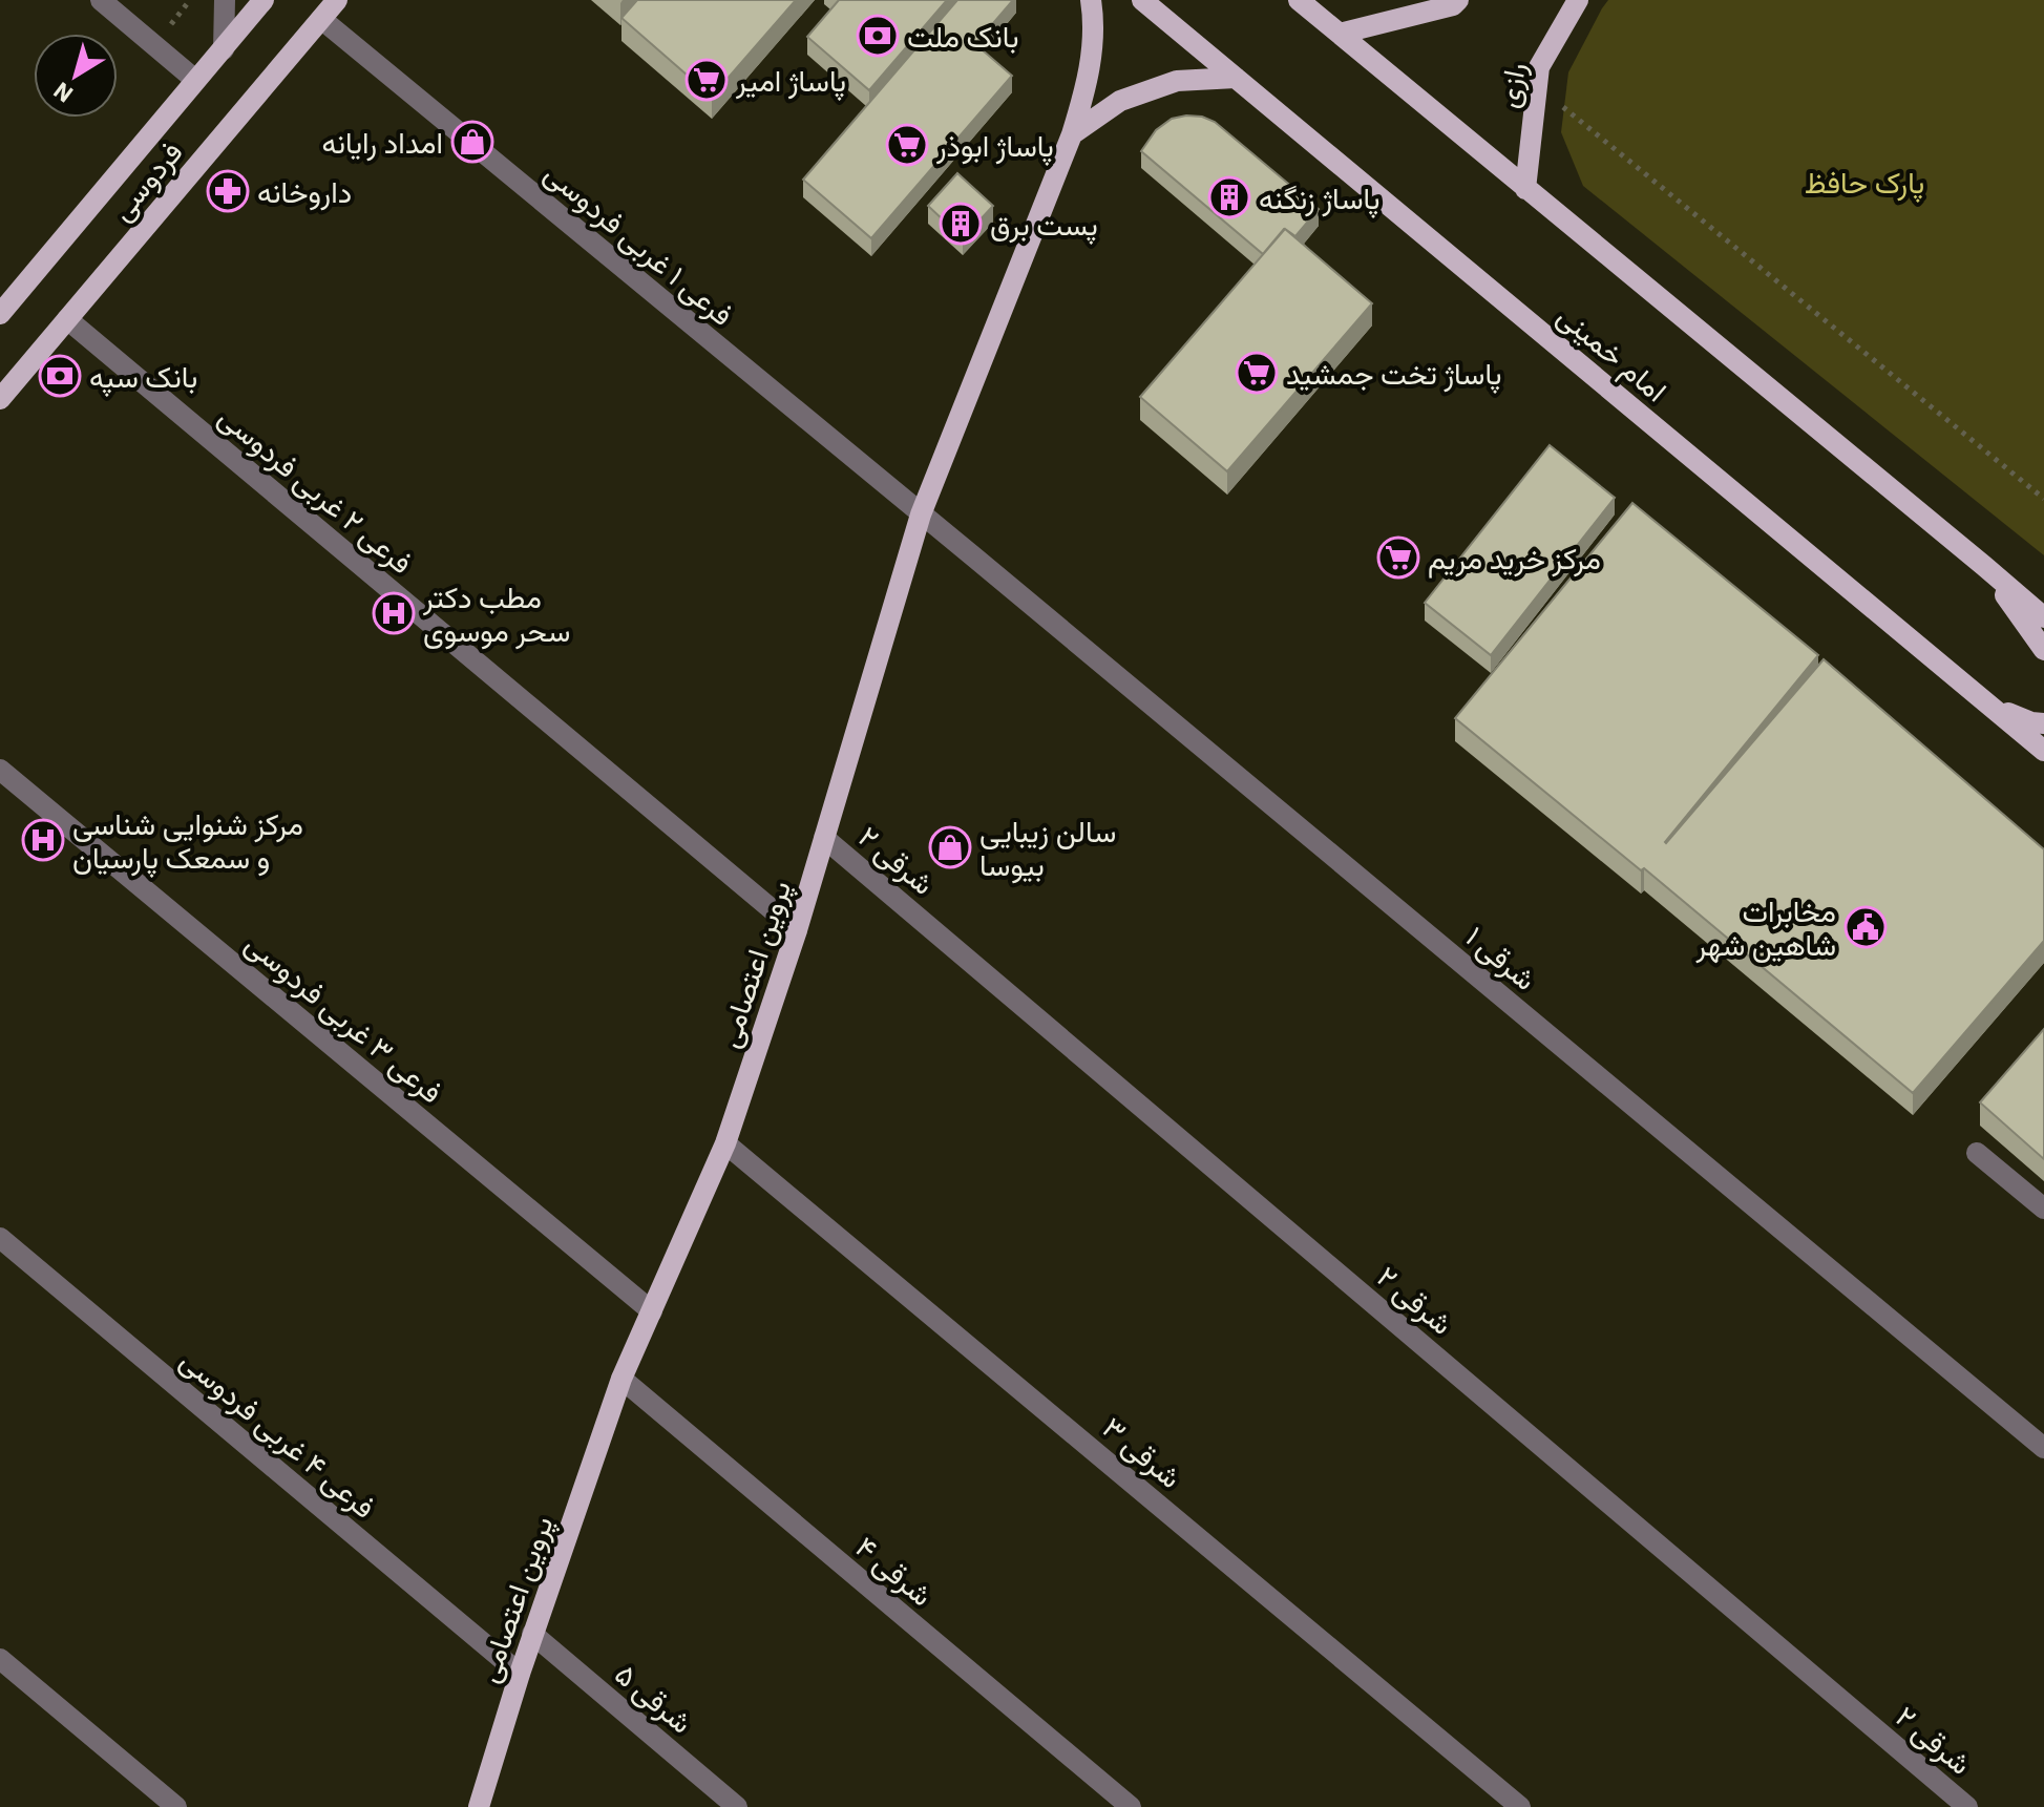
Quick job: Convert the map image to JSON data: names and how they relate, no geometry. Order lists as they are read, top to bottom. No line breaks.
{"streets":{"main road":["رازی","فردوسی","امام خمینی","پروین اعتصامی"],"street":["فرعی ۱ غربی فردوسی","فرعی ۲ غربی فردوسی","۲ شرقی","۱ شرقی","فرعی ۳ غربی فردوسی","فرعی ۴ غربی فردوسی","۳ شرقی","۴ شرقی","۵ شرقی"]},"crossings":[["فردوسی","فرعی ۱ غربی فردوسی"],["فردوسی","فرعی ۲ غربی فردوسی"],["فرعی ۱ غربی فردوسی","۱ شرقی"],["فرعی ۱ غربی فردوسی","پروین اعتصامی"],["فرعی ۲ غربی فردوسی","پروین اعتصامی"],["۲ شرقی","پروین اعتصامی"],["۱ شرقی","پروین اعتصامی"],["پروین اعتصامی","فرعی ۳ غربی فردوسی"],["پروین اعتصامی","فرعی ۴ غربی فردوسی"],["پروین اعتصامی","۳ شرقی"],["پروین اعتصامی","۴ شرقی"],["پروین اعتصامی","۵ شرقی"]],"parks":["پارک حافظ"],"places":{"bank":["بانک ملت","بانک سپه"],"supermarket":["پاساژ امیر","پاساژ ابوذر","پاساژ تخت جمشید","مرکز خرید مریم"],"shop":["امداد رایانه","سالن زیبایی بیوسا"],"pharmacy":["داروخانه"],"building":["پاساژ زنگنه","پست برق"],"hospital":["مطب دکتر سحر موسوی","مرکز شنوایی شناسی و سمعک پارسیان"],"public building":["مخابرات شاهین شهر"]},"north":"bottom left"}
